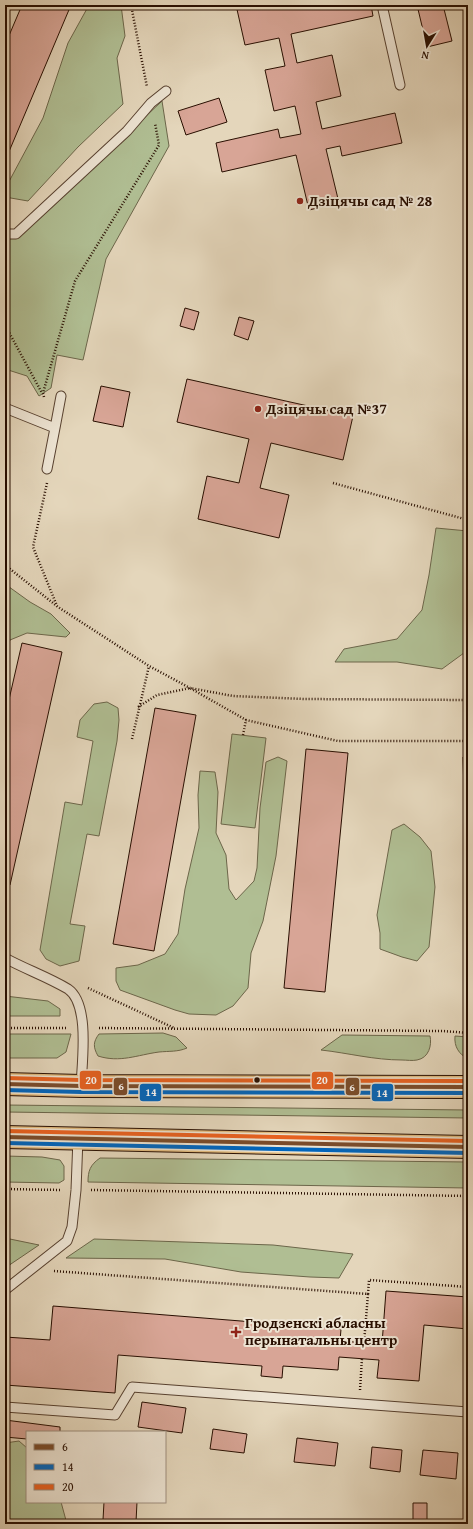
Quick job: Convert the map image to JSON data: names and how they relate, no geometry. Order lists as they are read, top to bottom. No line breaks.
{"places":{"other":["Дзіцячы сад № 28","Дзіцячы сад №37"],"health":["Гродзенскі абласны перынатальны центр"]},"lines":["transit line 20","transit line 6","transit line 14"],"legend":["6","14","20"],"north":"bottom"}
